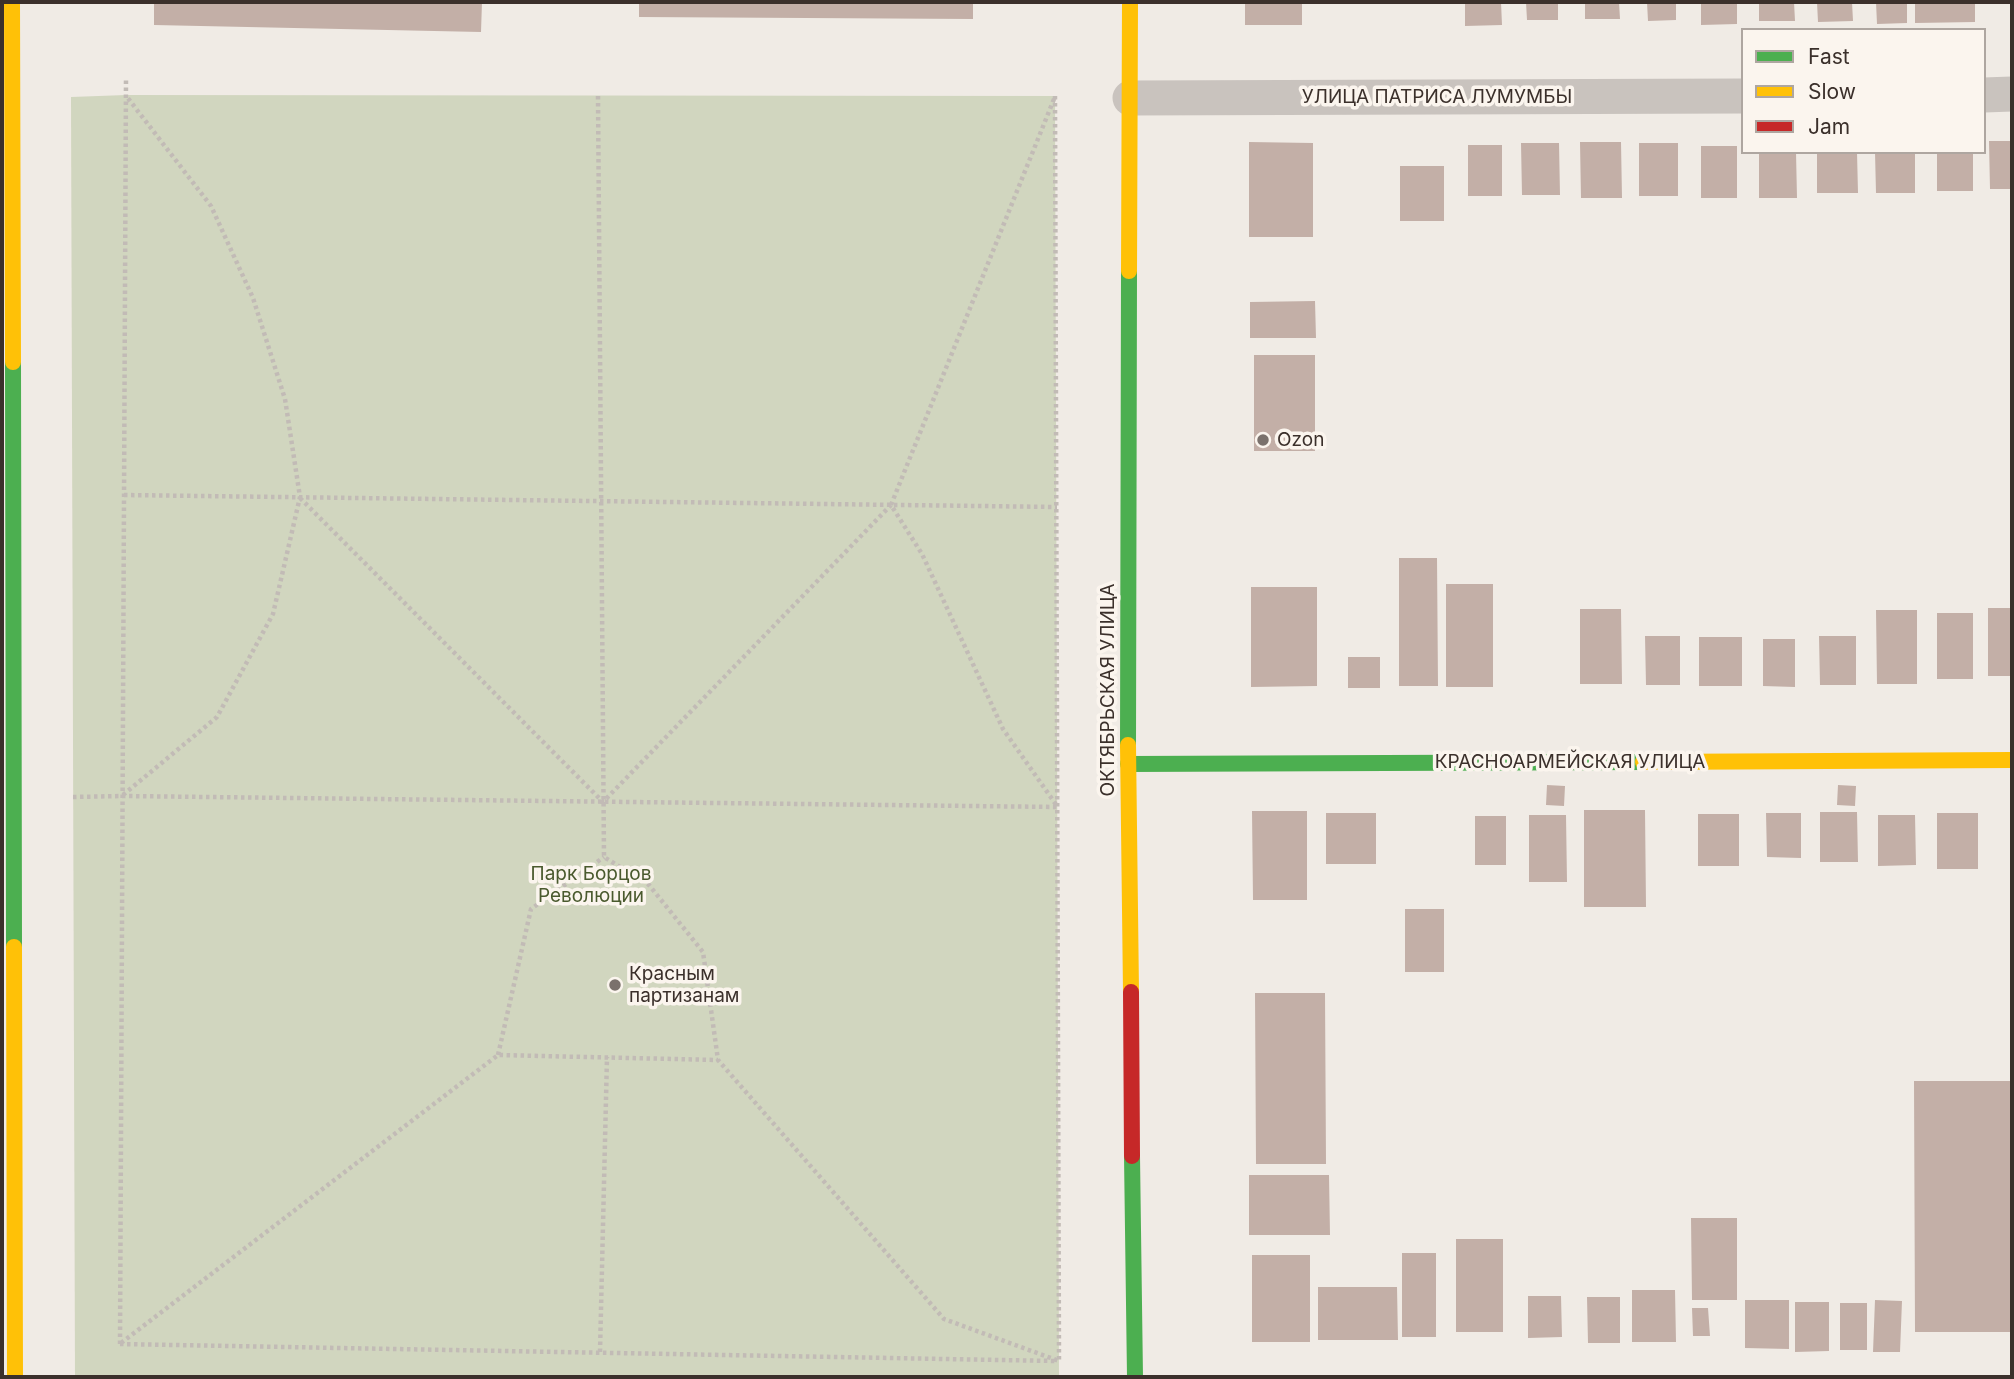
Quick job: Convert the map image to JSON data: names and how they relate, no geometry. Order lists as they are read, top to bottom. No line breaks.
{"streets":{"street":["УЛИЦА ПАТРИСА ЛУМУМБЫ","ОКТЯБРЬСКАЯ УЛИЦА","КРАСНОАРМЕЙСКАЯ УЛИЦА"]},"crossings":[["УЛИЦА ПАТРИСА ЛУМУМБЫ","ОКТЯБРЬСКАЯ УЛИЦА"],["ОКТЯБРЬСКАЯ УЛИЦА","КРАСНОАРМЕЙСКАЯ УЛИЦА"]],"parks":["Парк Борцов Революции"],"places":["Ozon","Красным партизанам"],"legend":["Fast","Slow","Jam"]}
